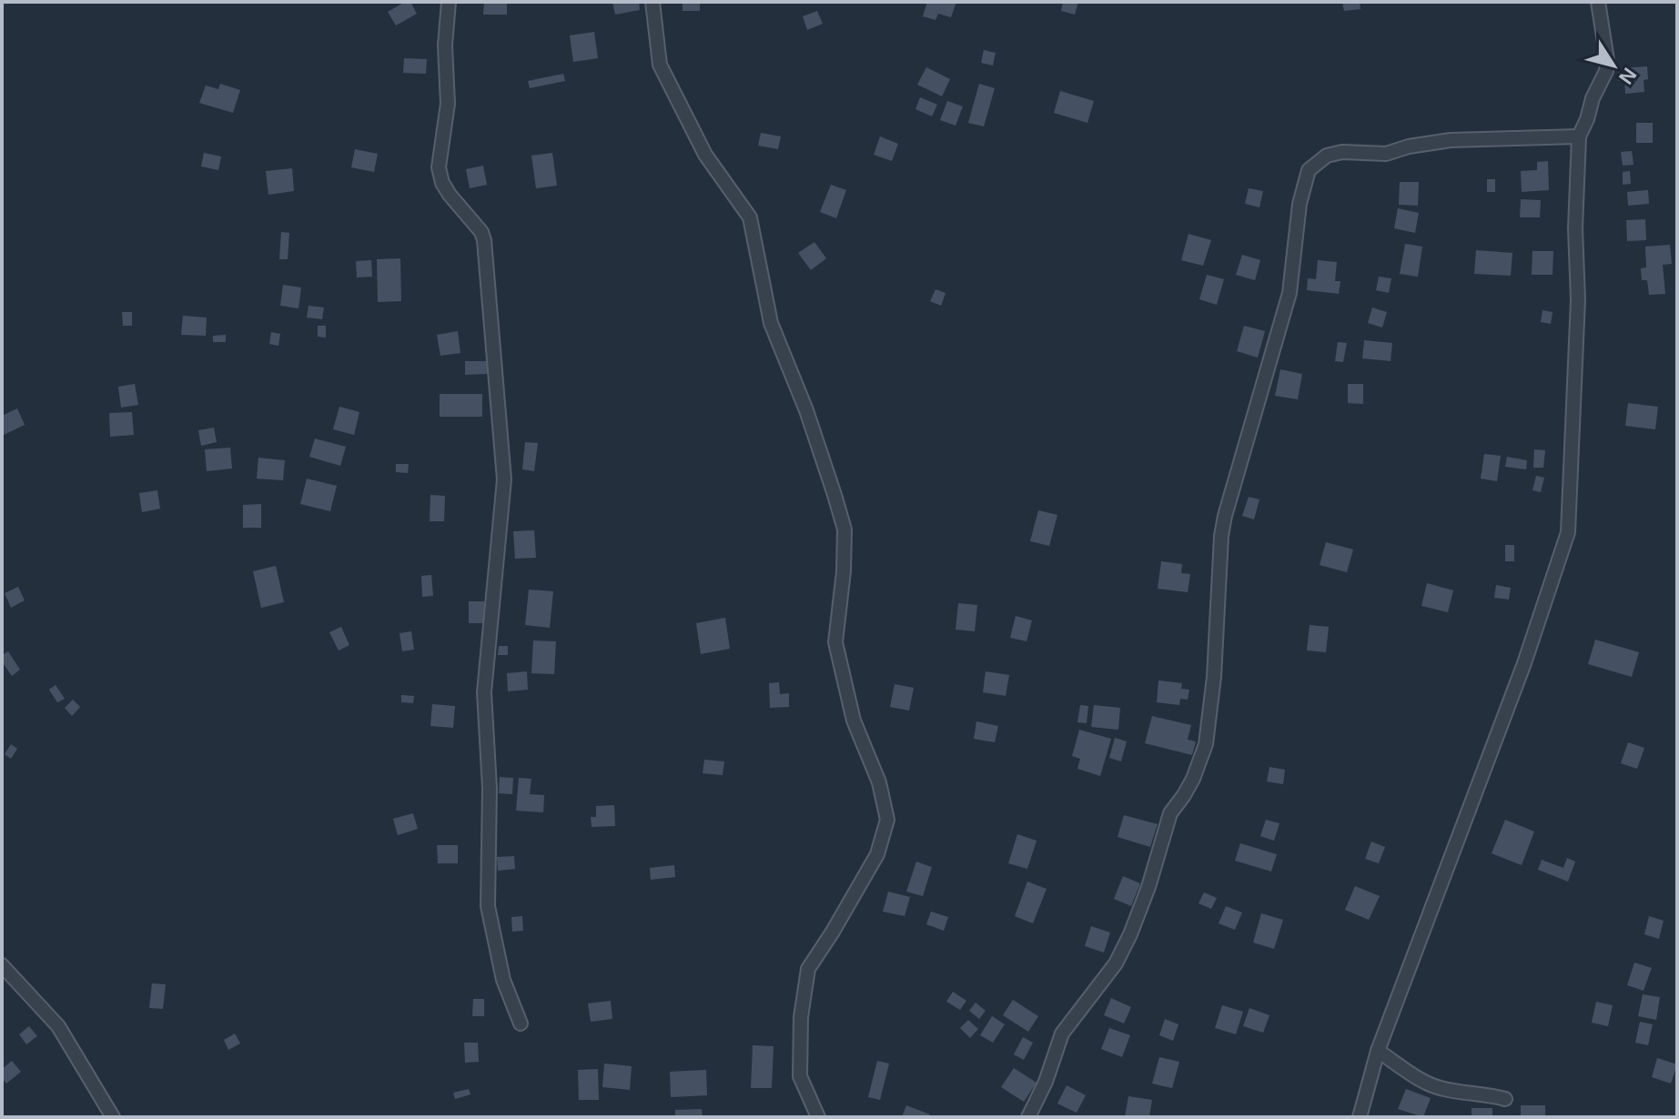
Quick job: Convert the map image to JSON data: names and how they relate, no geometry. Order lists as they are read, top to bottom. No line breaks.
{"north":"bottom right"}
